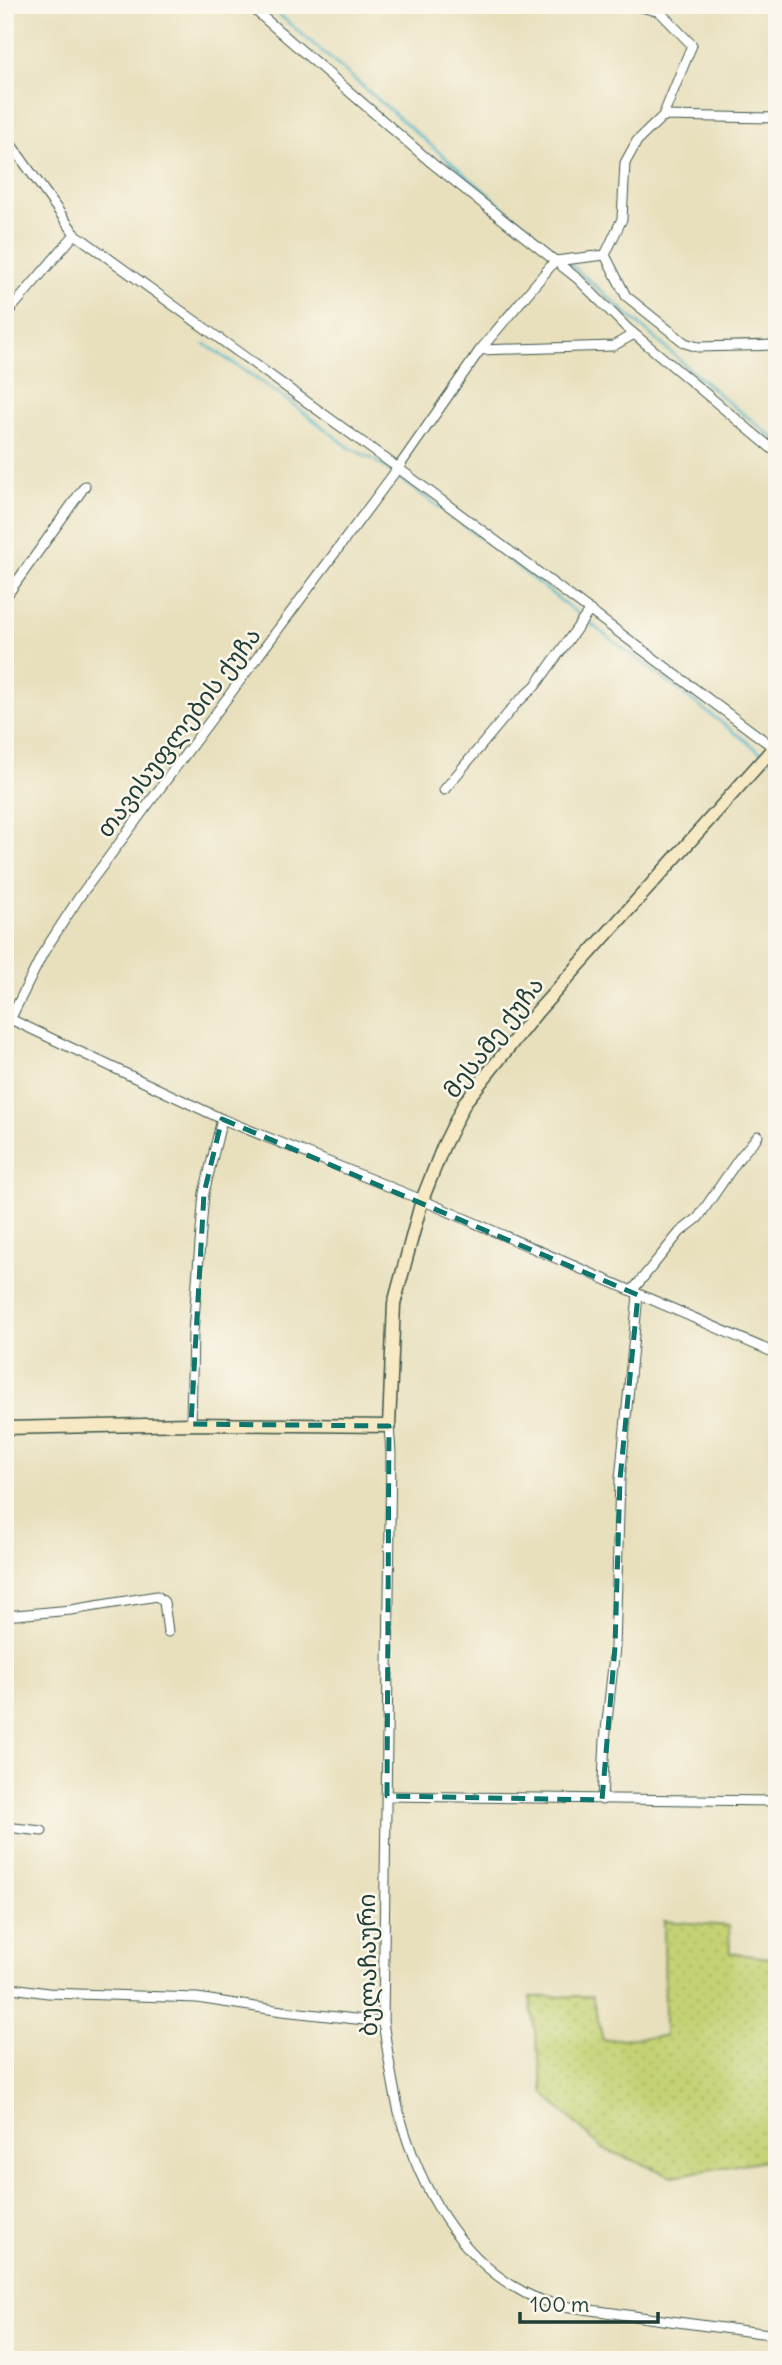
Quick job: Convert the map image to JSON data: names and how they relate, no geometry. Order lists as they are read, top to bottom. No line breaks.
{"streets":{"street":["თავისუფლების ქუჩა","მესამე ქუჩა","ბულაჩაური"]},"crossings":[["მესამე ქუჩა","ბულაჩაური"]],"scale_bar":"100 m"}
